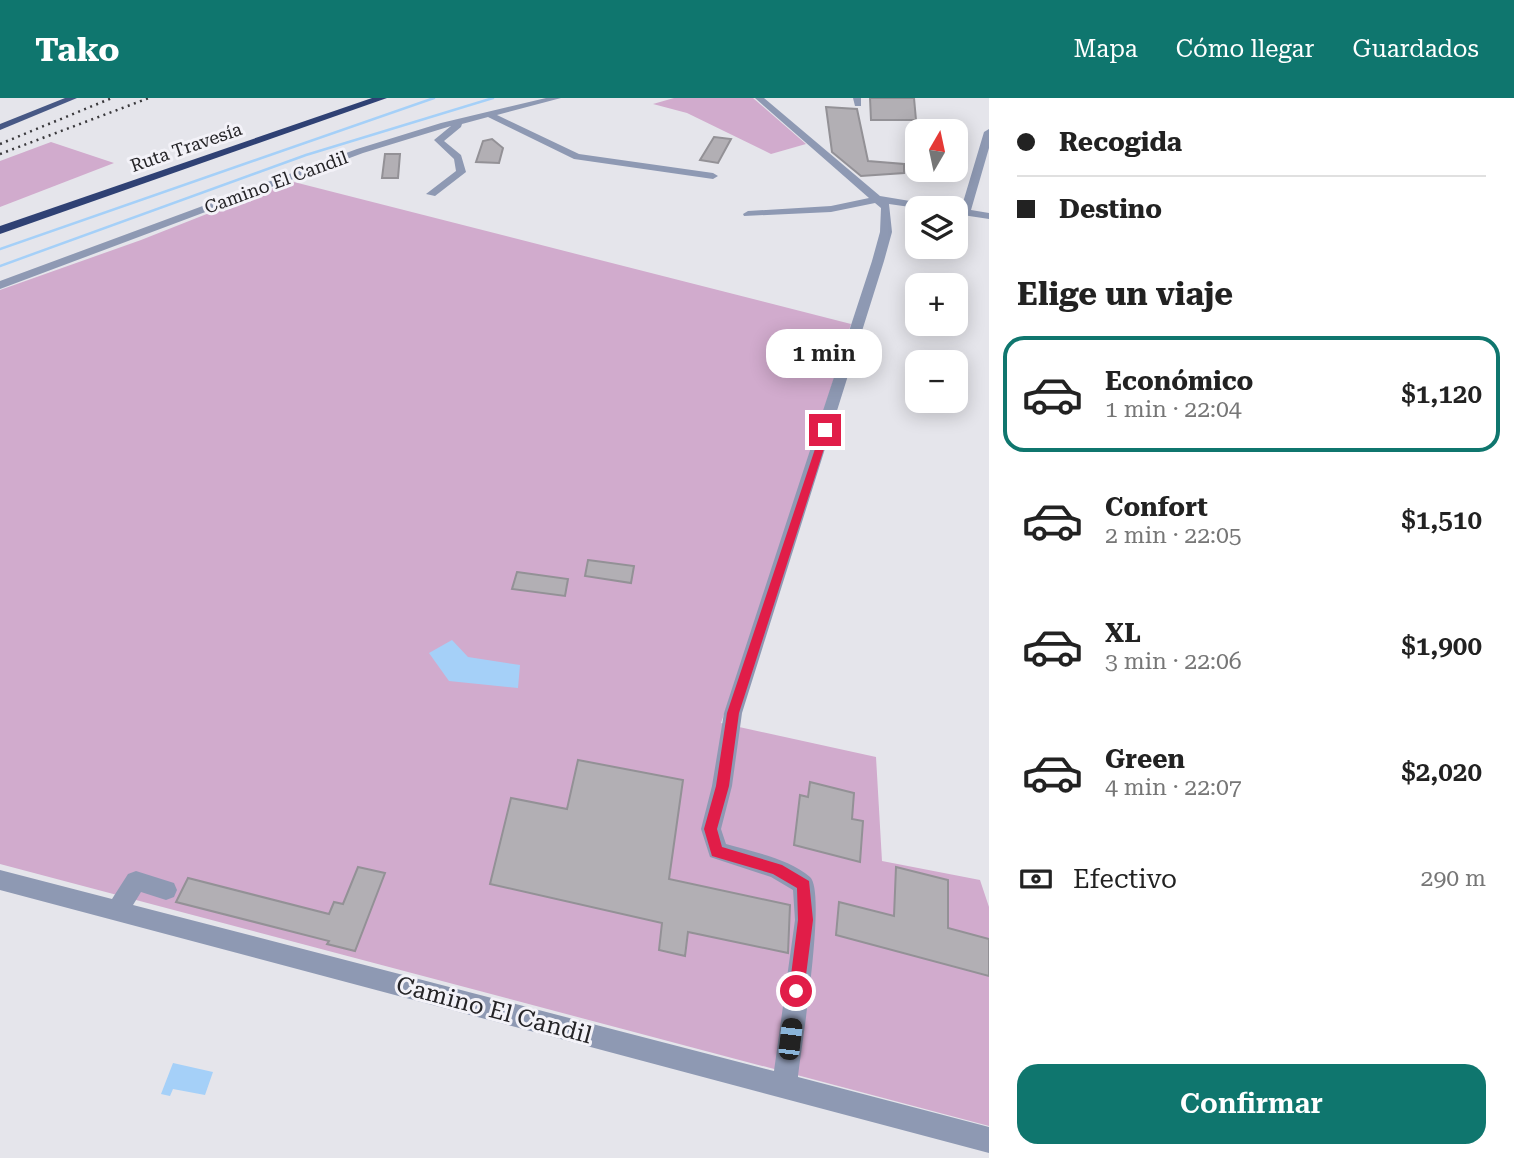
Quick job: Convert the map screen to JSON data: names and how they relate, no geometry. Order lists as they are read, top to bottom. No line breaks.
{"streets":{"highway":["Ruta Travesía"],"street":["Camino El Candil"]},"north":"top","page":{"header":"Tako","nav":["Mapa","Cómo llegar","Guardados"],"banner":["Recogida","Destino"],"map_buttons":["+","−"],"heading":"Elige un viaje","bubble":"1 min","list":[{"name":"Económico","note":"1 min · 22:04","value":"$1,120"},{"name":"Confort","note":"2 min · 22:05","value":"$1,510"},{"name":"XL","note":"3 min · 22:06","value":"$1,900"},{"name":"Green","note":"4 min · 22:07","value":"$2,020"}],"pay":["Efectivo","290 m"],"buttons":"Confirmar"}}
